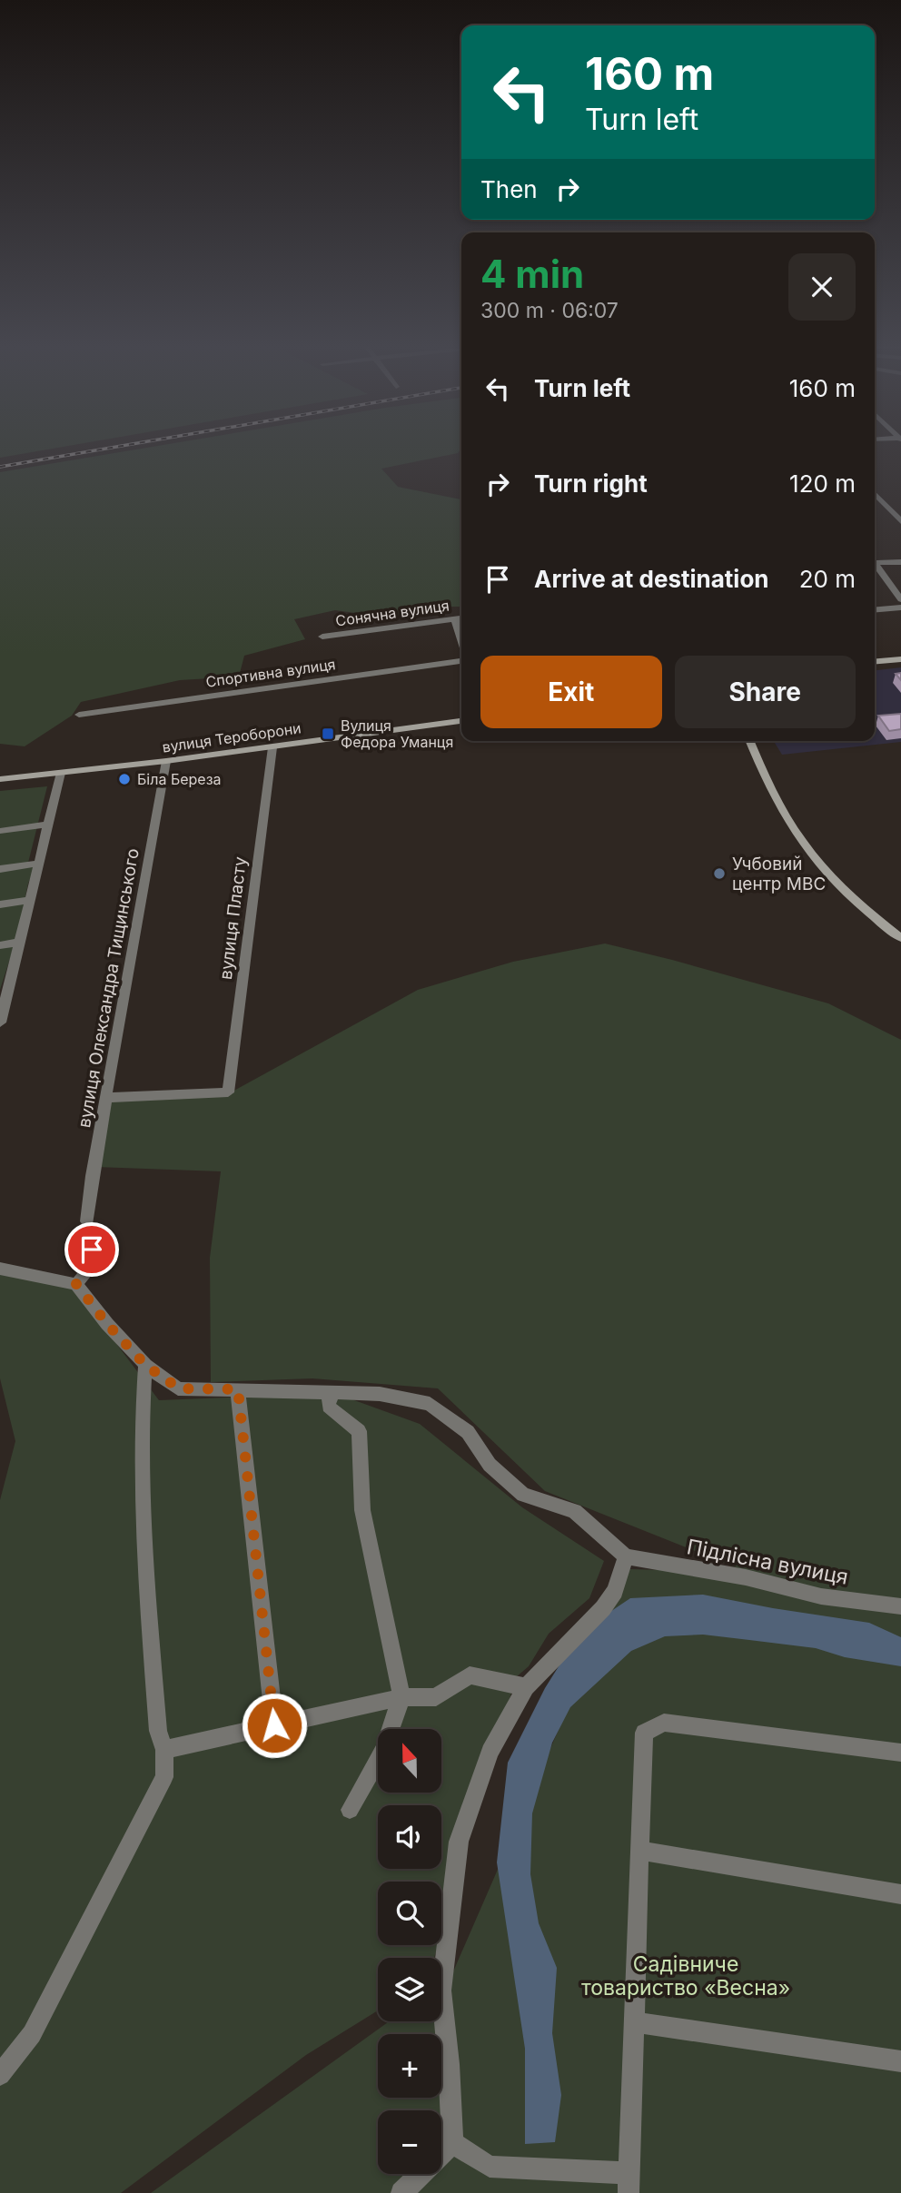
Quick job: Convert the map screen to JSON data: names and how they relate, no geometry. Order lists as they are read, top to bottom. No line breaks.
{"streets":{"main road":["вулиця Тероборони"],"street":["Сонячна вулиця","Спортивна вулиця","вулиця Пласту","вулиця Олександра Тищинського","Підлісна вулиця"]},"crossings":[["вулиця Тероборони","вулиця Пласту"],["вулиця Тероборони","вулиця Олександра Тищинського"],["вулиця Пласту","вулиця Олександра Тищинського"]],"parks":["Садівниче товариство «Весна»"],"places":{"transit":["Вулиця Федора Уманця"],"other":["Біла Береза","Учбовий центр МВС"]},"north":"top","page":{"turn":["160 m","Turn left"],"then":"Then","heading":["4 min","300 m · 06:07"],"list":[{"name":"Turn left","value":"160 m"},{"name":"Turn right","value":"120 m"},{"name":"Arrive at destination","value":"20 m"}],"buttons":["Exit","Share"],"map_buttons":["+","−"]}}
